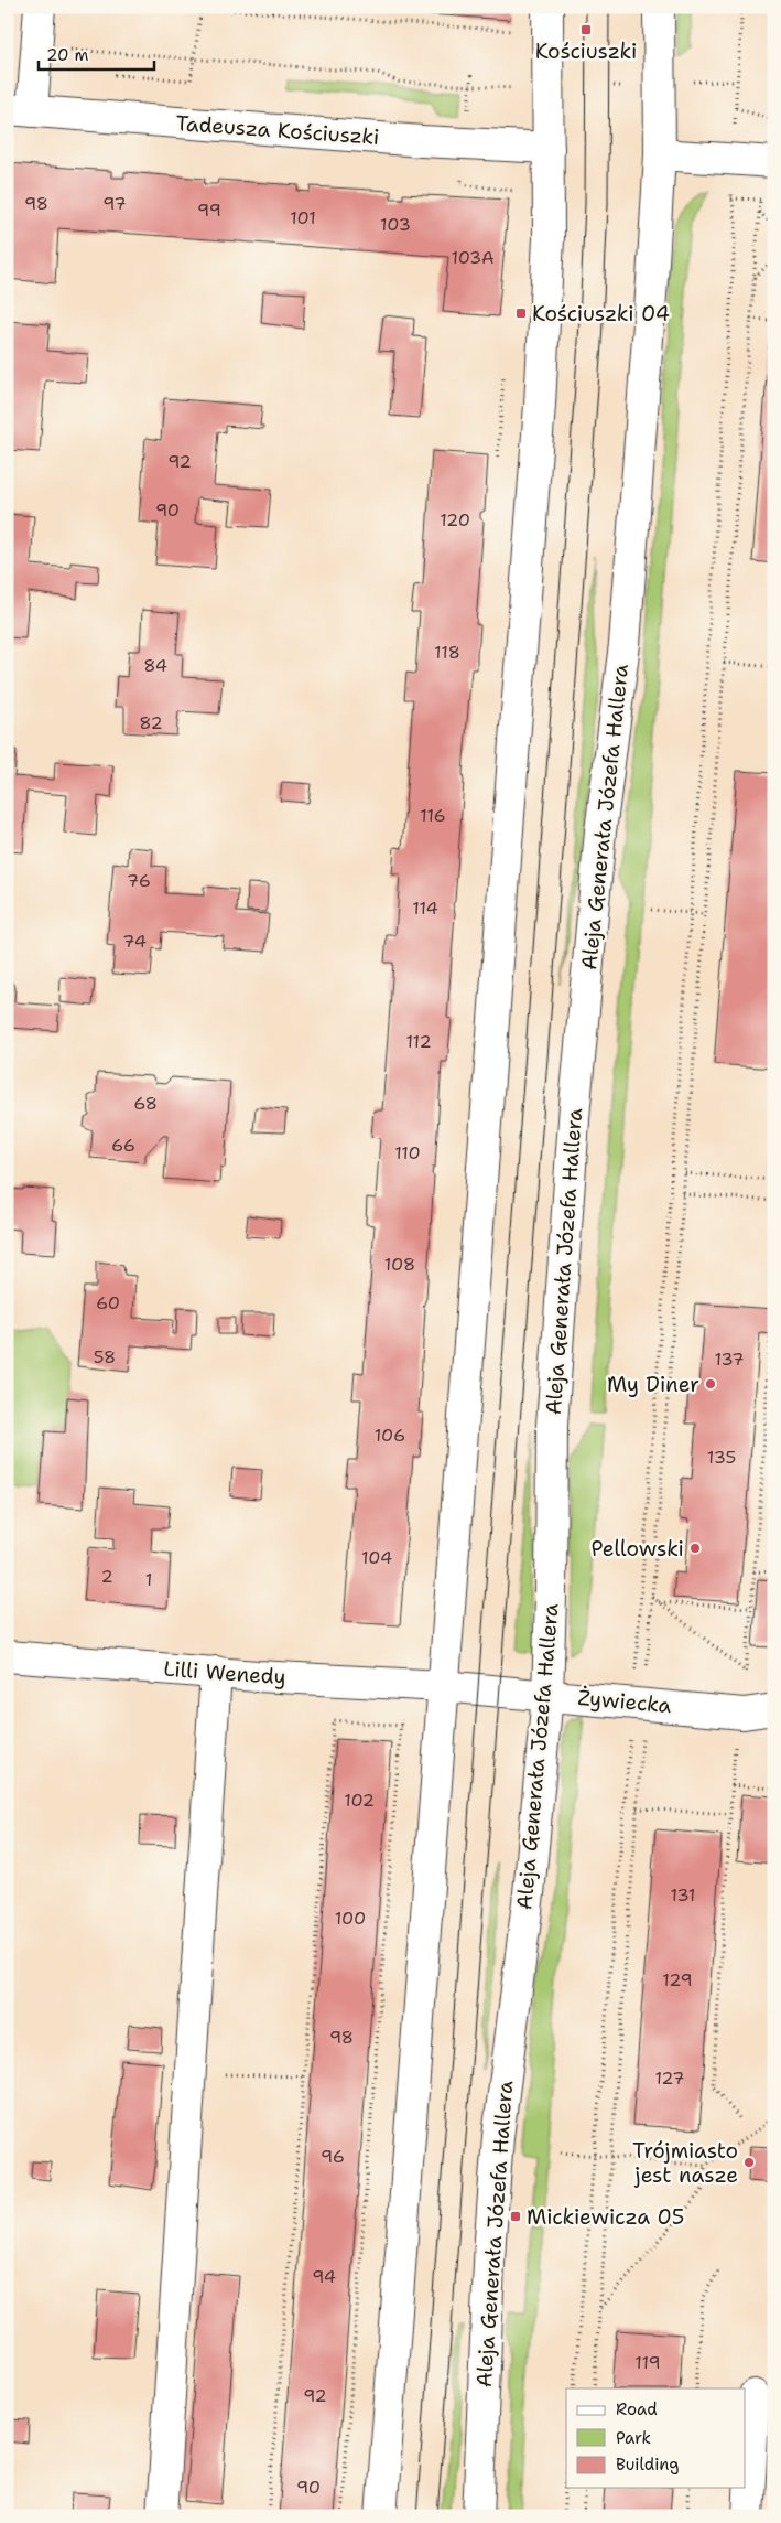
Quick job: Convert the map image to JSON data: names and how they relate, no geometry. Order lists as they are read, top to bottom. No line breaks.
{"streets":{"main road":["Tadeusza Kościuszki","Aleja Generała Józefa Hallera","Lilli Wenedy","Żywiecka"]},"crossings":[["Aleja Generała Józefa Hallera","Żywiecka"],["Lilli Wenedy","Żywiecka"]],"places":{"transit":["Kościuszki","Kościuszki 04","Mickiewicza 05"],"other":["My Diner","Pellowski","Trójmiasto jest nasze"]},"house_numbers":["98","97","99","101","103","103A","92","90","120","118","84","82","116","76","114","74","112","68","66","110","108","60","58","137","106","135","104","2","1","102","131","100","129","98","127","96","94","119","92","90"],"legend":["Road","Park","Building"],"scale_bar":"20 m"}
